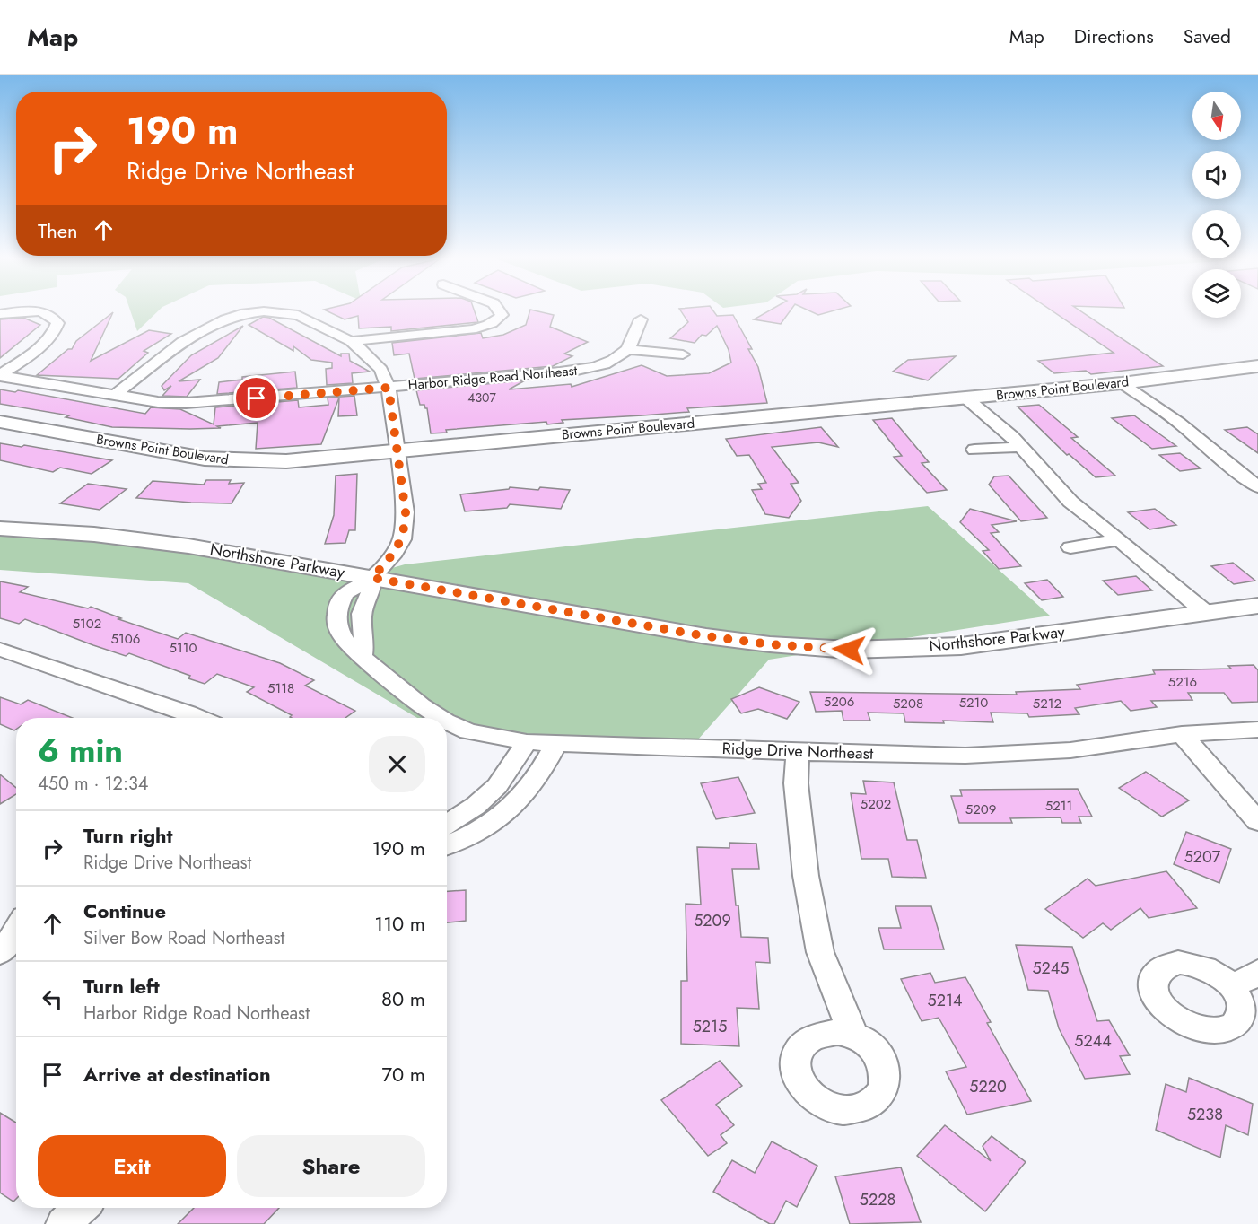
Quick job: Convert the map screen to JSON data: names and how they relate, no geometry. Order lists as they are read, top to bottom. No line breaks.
{"streets":{"street":["Harbor Ridge Road Northeast","Browns Point Boulevard","Northshore Parkway","Ridge Drive Northeast"]},"crossings":[["Harbor Ridge Road Northeast","Ridge Drive Northeast"],["Browns Point Boulevard","Ridge Drive Northeast"],["Northshore Parkway","Ridge Drive Northeast"]],"house_numbers":["4307","5102","5106","5110","5216","5118","5206","5210","5208","5212","5202","5211","5209","5207","5209","5245","5214","5215","5244","5220","5238","5228"],"north":"bottom","page":{"header":"Map","nav":["Map","Directions","Saved"],"turn":["190 m","Ridge Drive Northeast"],"then":"Then","heading":["6 min","450 m · 12:34"],"list":[{"name":"Turn right","note":"Ridge Drive Northeast","value":"190 m"},{"name":"Continue","note":"Silver Bow Road Northeast","value":"110 m"},{"name":"Turn left","note":"Harbor Ridge Road Northeast","value":"80 m"},{"name":"Arrive at destination","value":"70 m"}],"buttons":["Exit","Share"]}}
